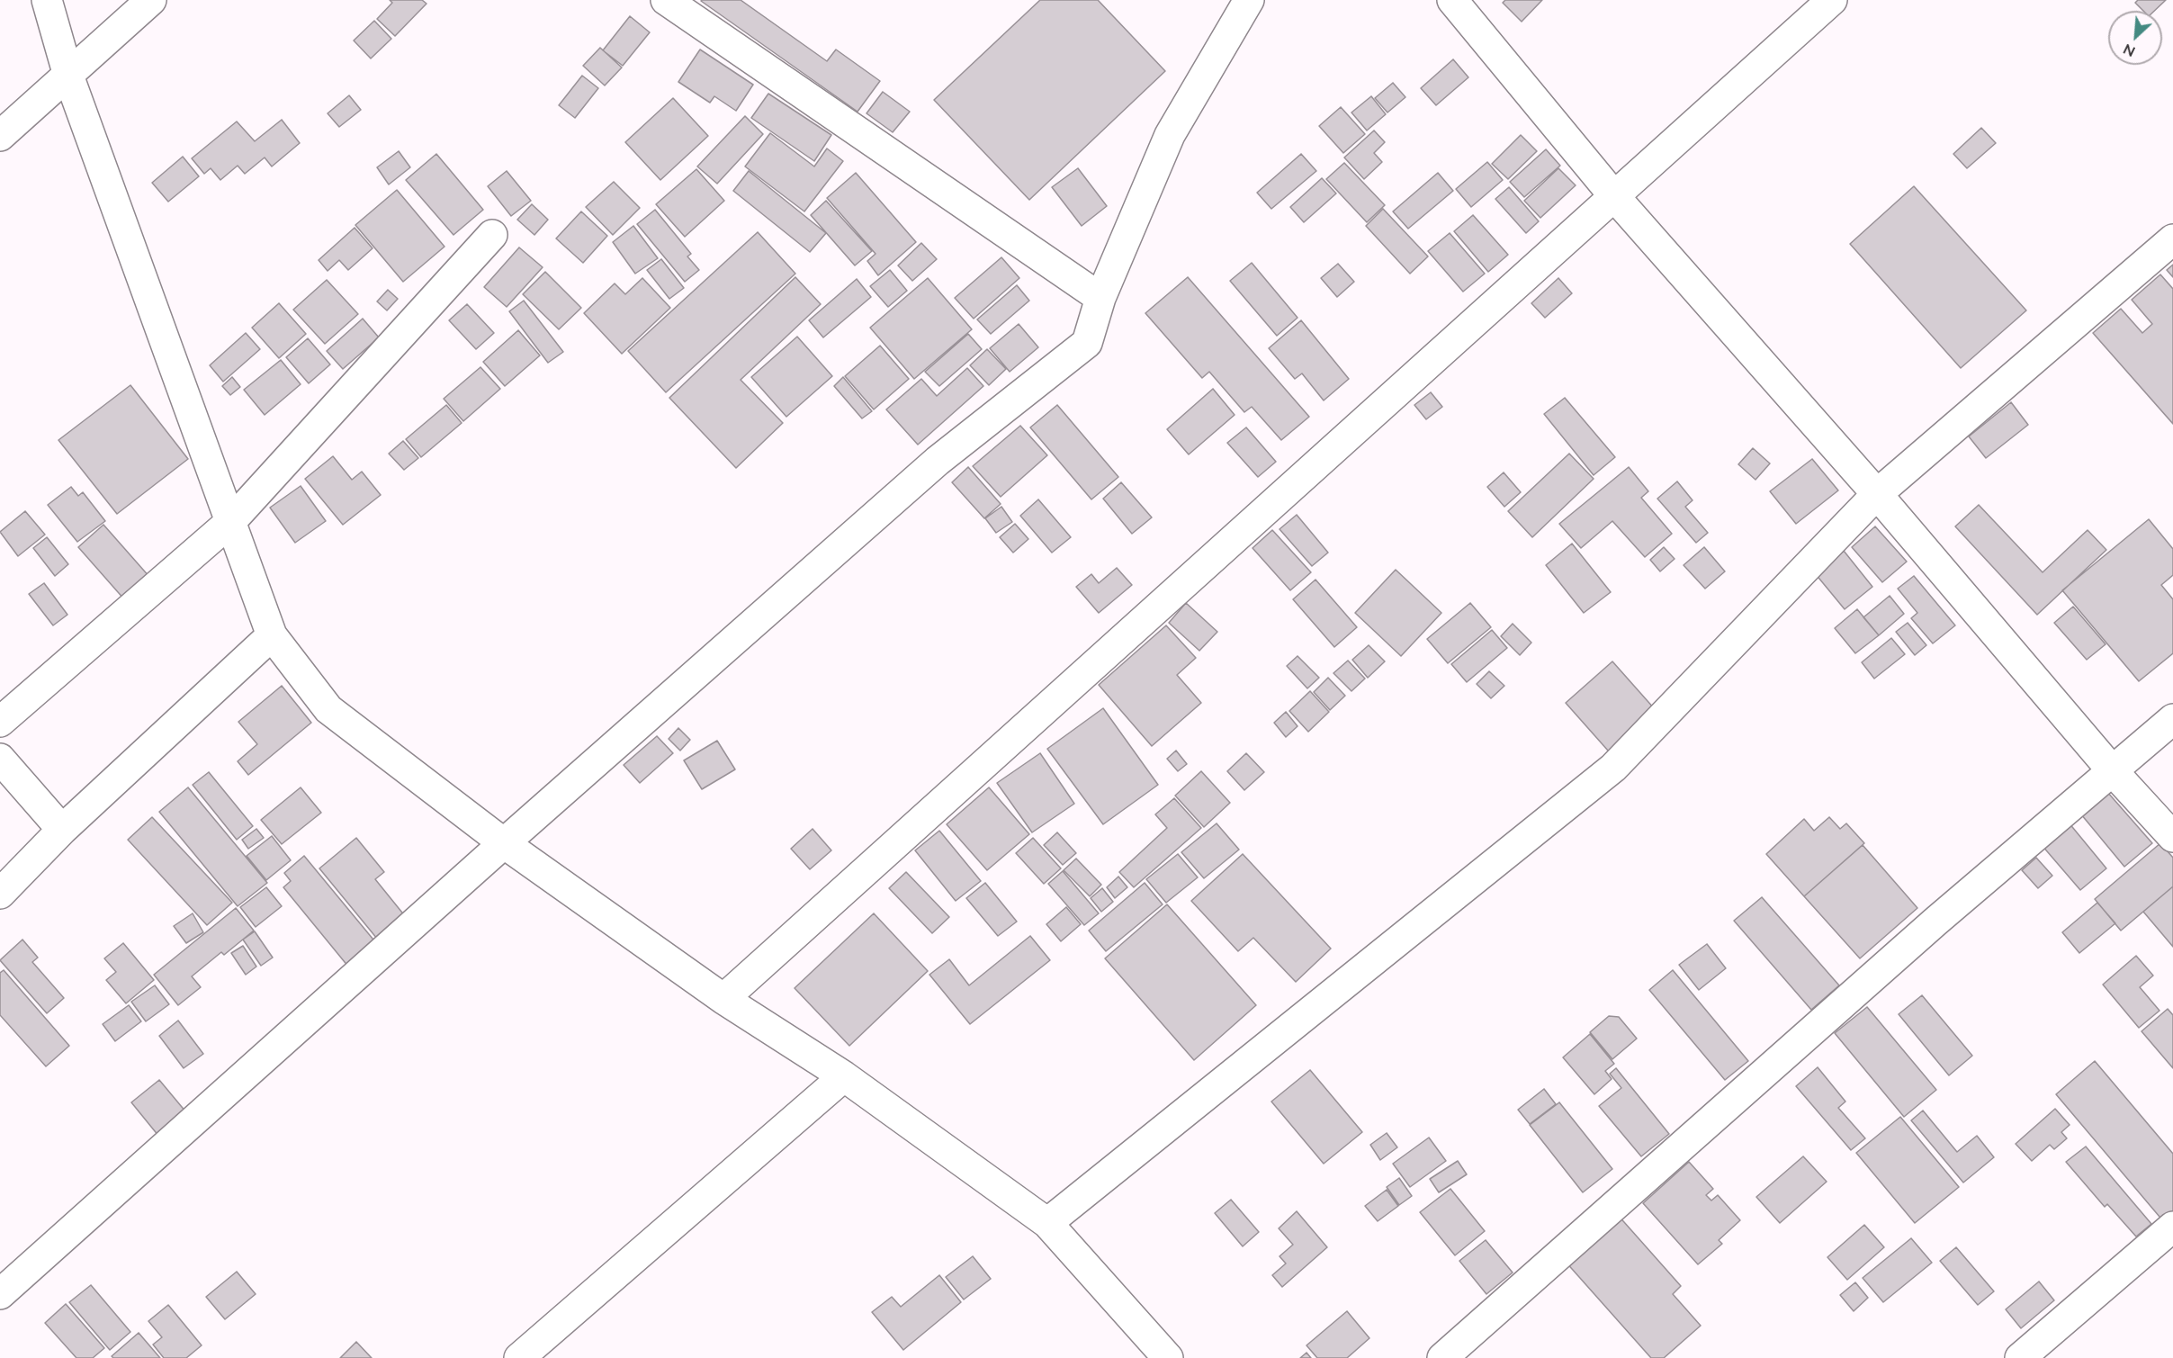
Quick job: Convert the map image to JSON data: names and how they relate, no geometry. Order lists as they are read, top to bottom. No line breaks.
{"north":"bottom left"}
